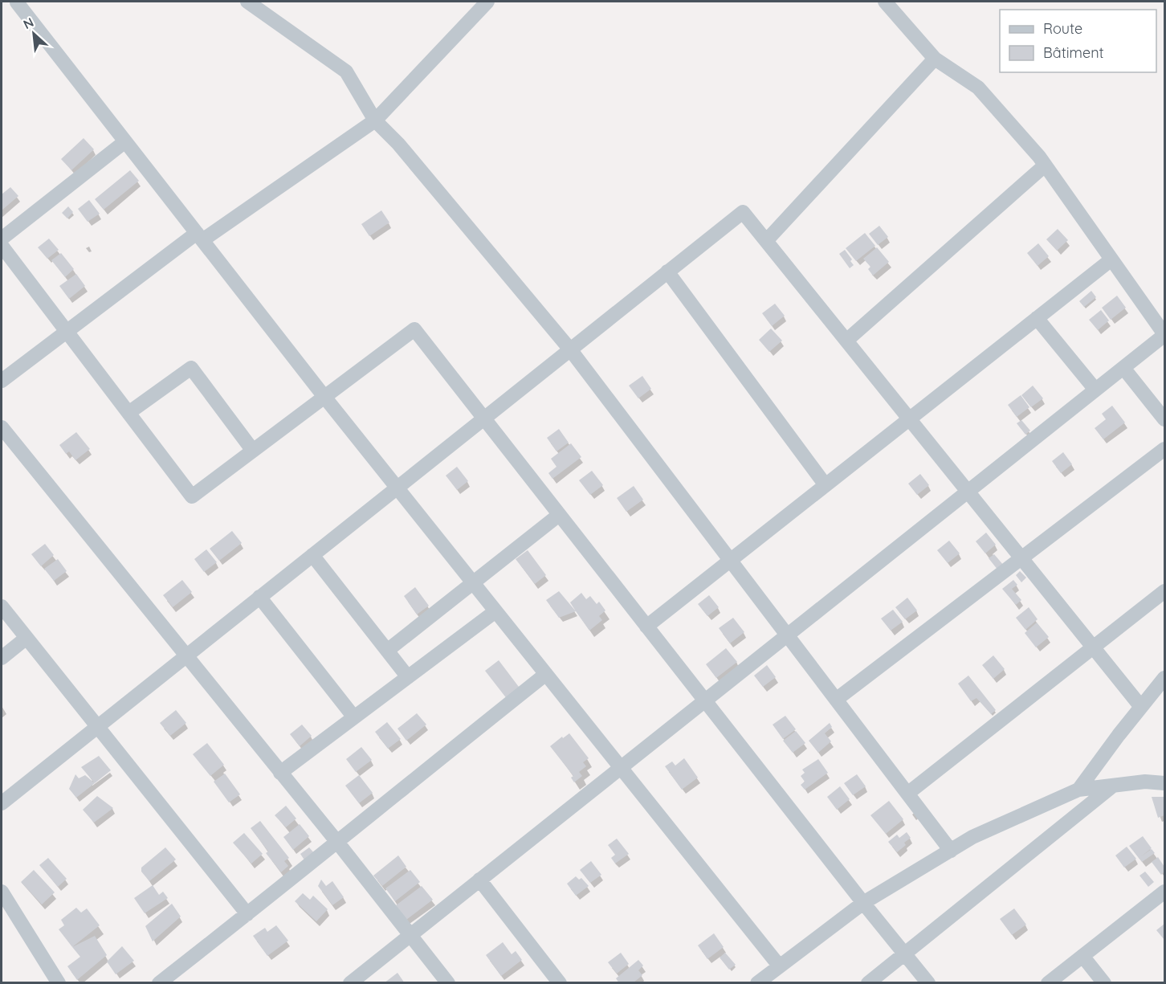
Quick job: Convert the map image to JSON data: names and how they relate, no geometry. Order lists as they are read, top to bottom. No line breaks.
{"legend":["Route","Bâtiment"],"north":"top left"}
